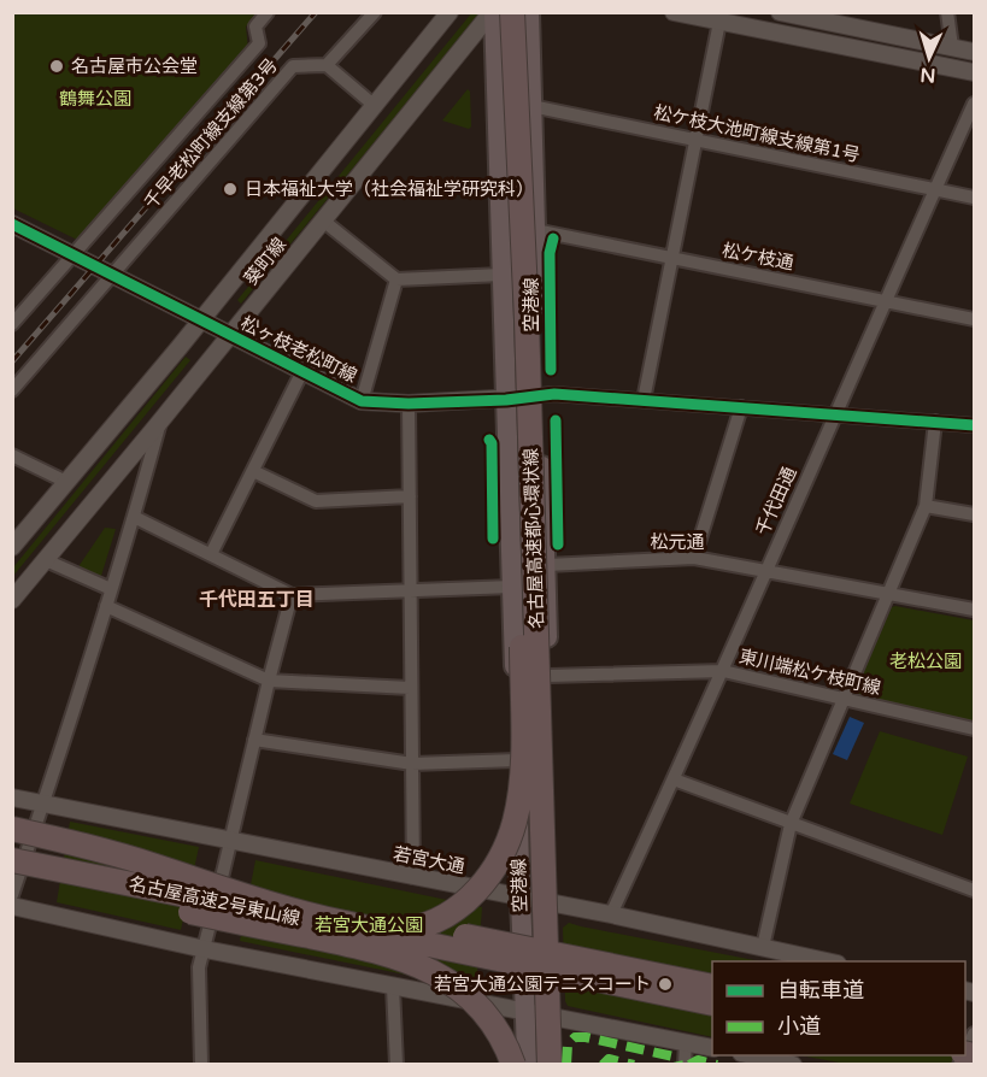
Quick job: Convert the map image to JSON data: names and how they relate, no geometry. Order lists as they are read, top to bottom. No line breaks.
{"streets":{"highway":["名古屋高速都心環状線","名古屋高速2号東山線"],"main road":["空港線"],"street":["千早老松町線支線第3号","松ケ枝大池町線支線第1号","松ケ枝通","葵町線","松ヶ枝老松町線","千代田通","松元通","東川端松ケ枝町線","若宮大通"]},"crossings":[["千早老松町線支線第3号","松ヶ枝老松町線"],["松ケ枝大池町線支線第1号","空港線"],["松ケ枝大池町線支線第1号","千代田通"],["松ケ枝通","空港線"],["松ケ枝通","千代田通"],["葵町線","空港線"],["葵町線","松ヶ枝老松町線"],["空港線","松ヶ枝老松町線"],["空港線","松元通"],["空港線","東川端松ケ枝町線"],["空港線","若宮大通"],["千代田通","松元通"],["千代田通","東川端松ケ枝町線"],["千代田通","若宮大通"]],"districts":["千代田五丁目"],"parks":["鶴舞公園","老松公園","若宮大通公園"],"places":["名古屋市公会堂","日本福祉大学（社会福祉学研究科）","若宮大通公園テニスコート"],"legend":["自転車道","小道"],"north":"bottom"}
